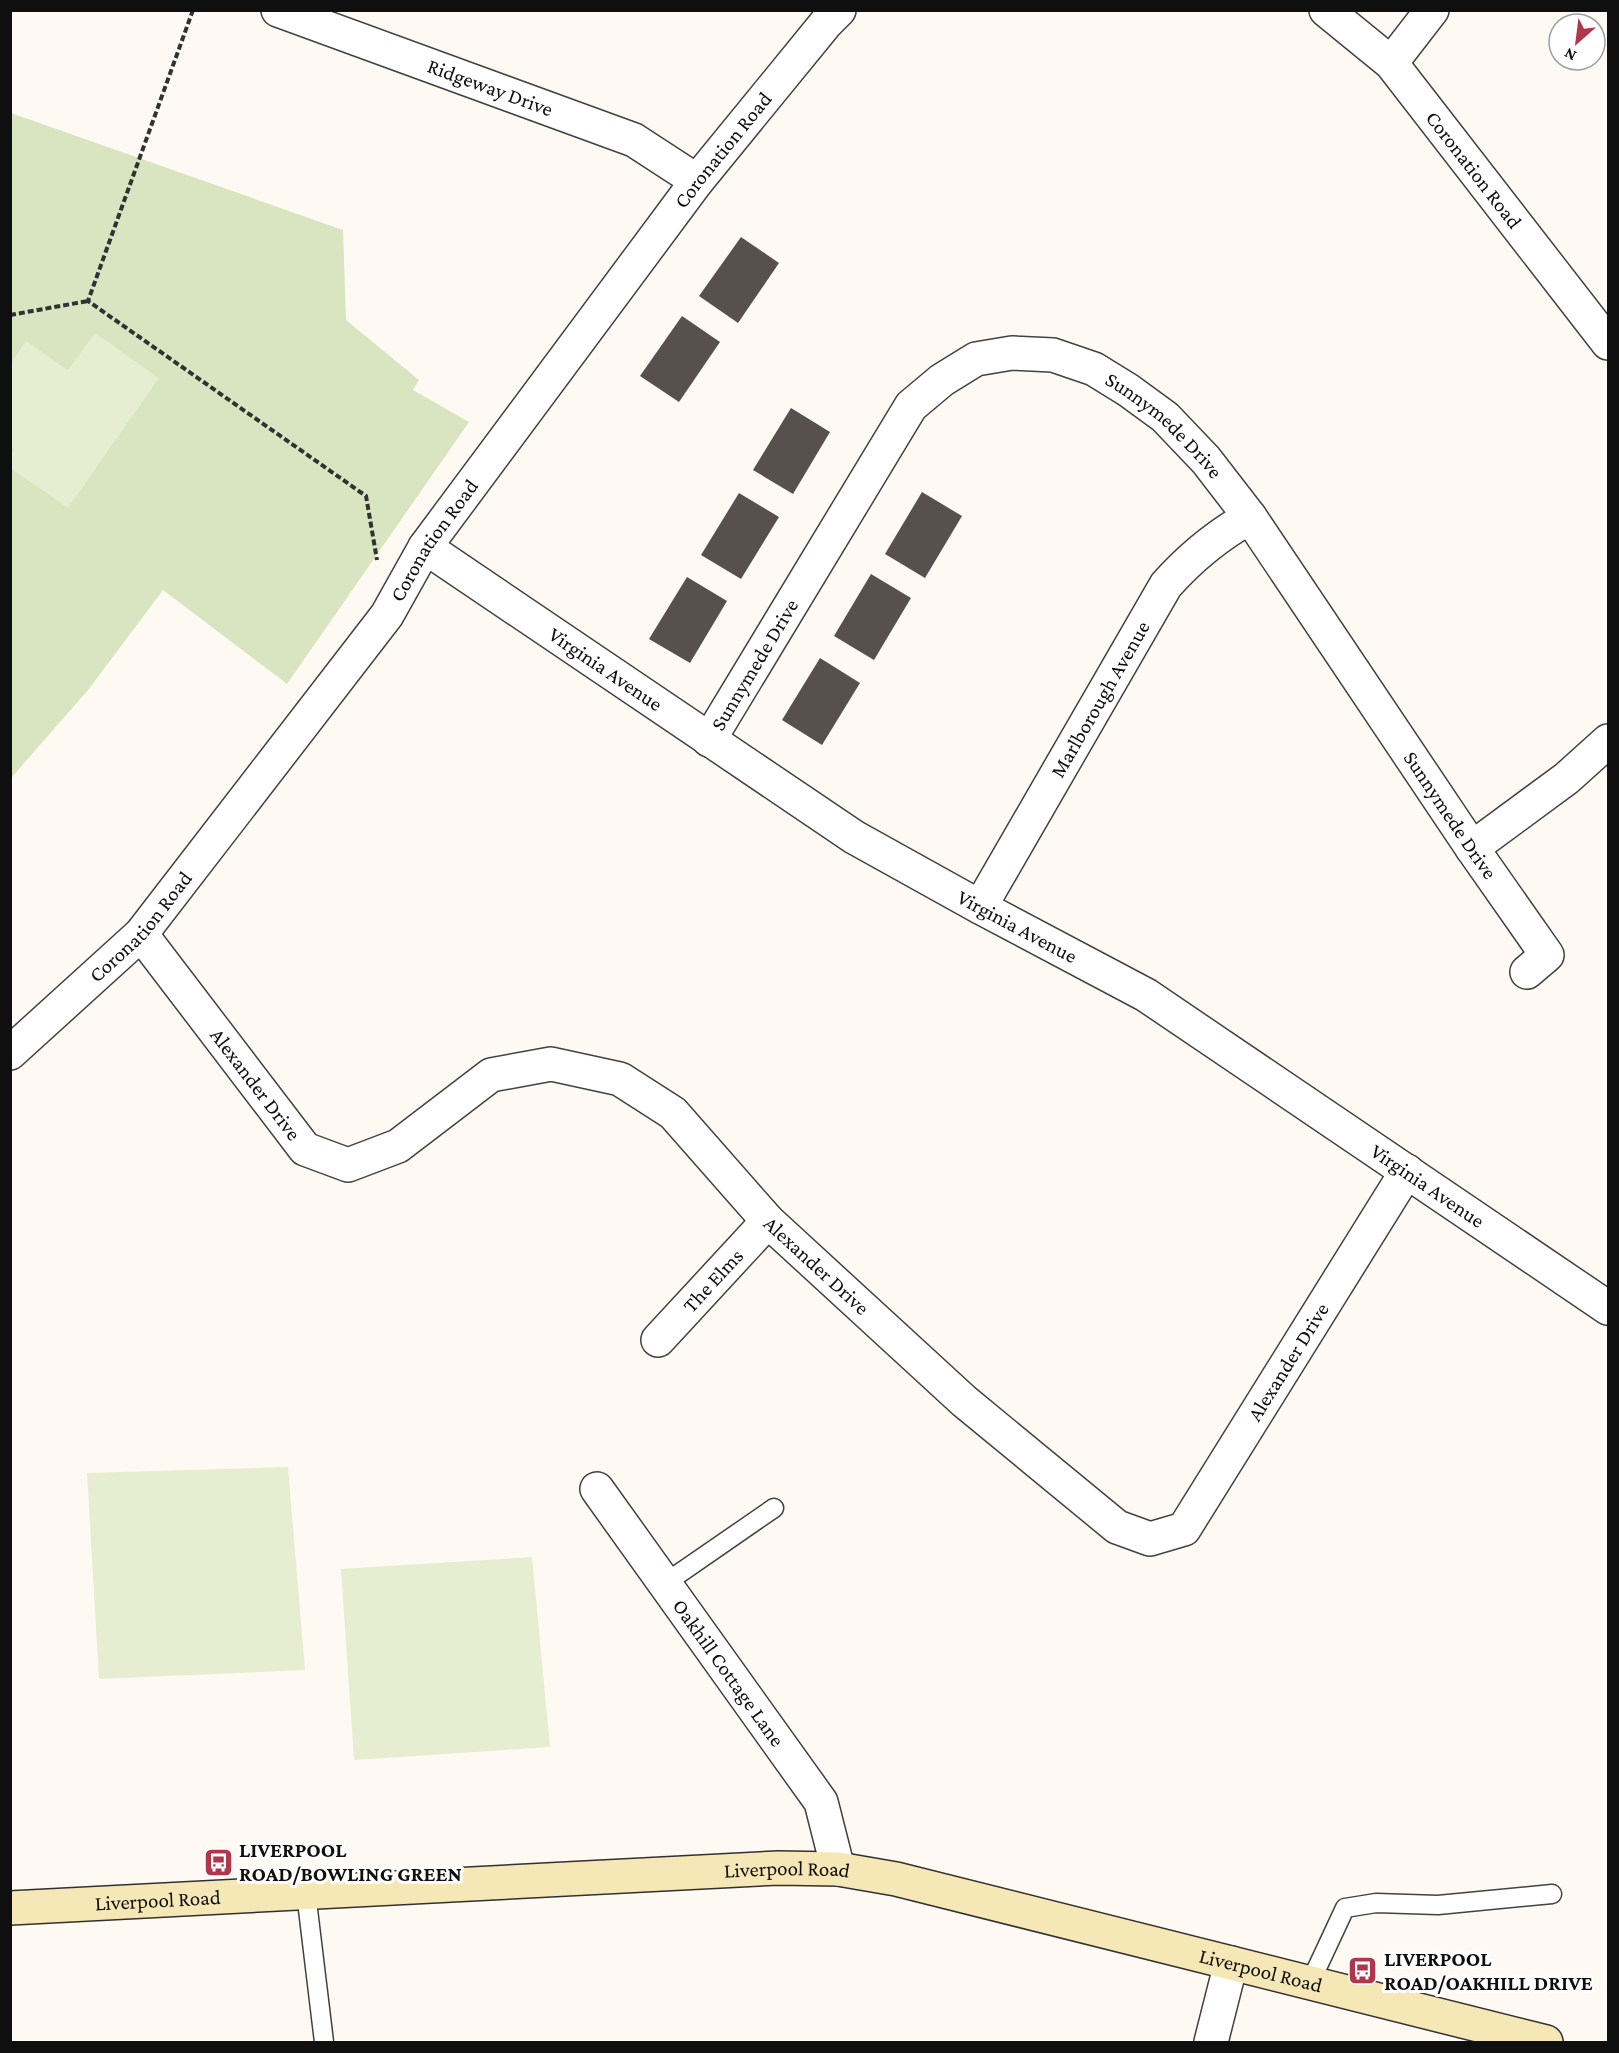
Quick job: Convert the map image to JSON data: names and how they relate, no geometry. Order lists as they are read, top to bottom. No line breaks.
{"streets":{"main road":["Liverpool Road"],"street":["Ridgeway Drive","Coronation Road","Sunnymede Drive","Virginia Avenue","Marlborough Avenue","Alexander Drive","The Elms","Oakhill Cottage Lane"]},"crossings":[["Ridgeway Drive","Coronation Road"],["Coronation Road","Virginia Avenue"],["Coronation Road","Alexander Drive"],["Sunnymede Drive","Virginia Avenue"],["Sunnymede Drive","Marlborough Avenue"],["Virginia Avenue","Marlborough Avenue"],["Virginia Avenue","Alexander Drive"],["Alexander Drive","The Elms"],["Oakhill Cottage Lane","Liverpool Road"]],"places":{"bus stop":["LIVERPOOL ROAD/BOWLING GREEN","LIVERPOOL ROAD/OAKHILL DRIVE"]},"north":"bottom left"}
